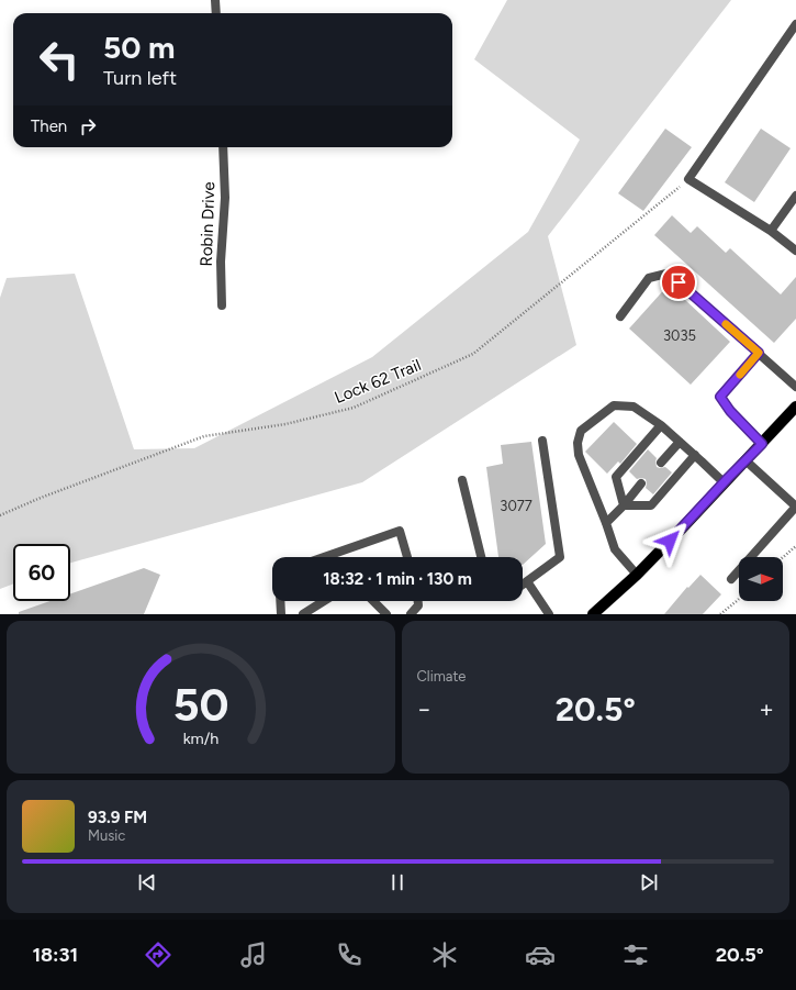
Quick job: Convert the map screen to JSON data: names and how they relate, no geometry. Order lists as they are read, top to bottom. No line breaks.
{"streets":{"street":["Robin Drive"],"path":["Lock 62 Trail"]},"house_numbers":["3035","3077"],"north":"right","page":{"turn":["50 m","Turn left"],"then":"Then","limit":"60","trip":"18:32 · 1 min · 130 m","tile":"Climate","heat":["−","20.5°","+"],"song":["93.9 FM","Music"],"tabs":["18:31","20.5°"],"gauge":["50","km/h"]}}
